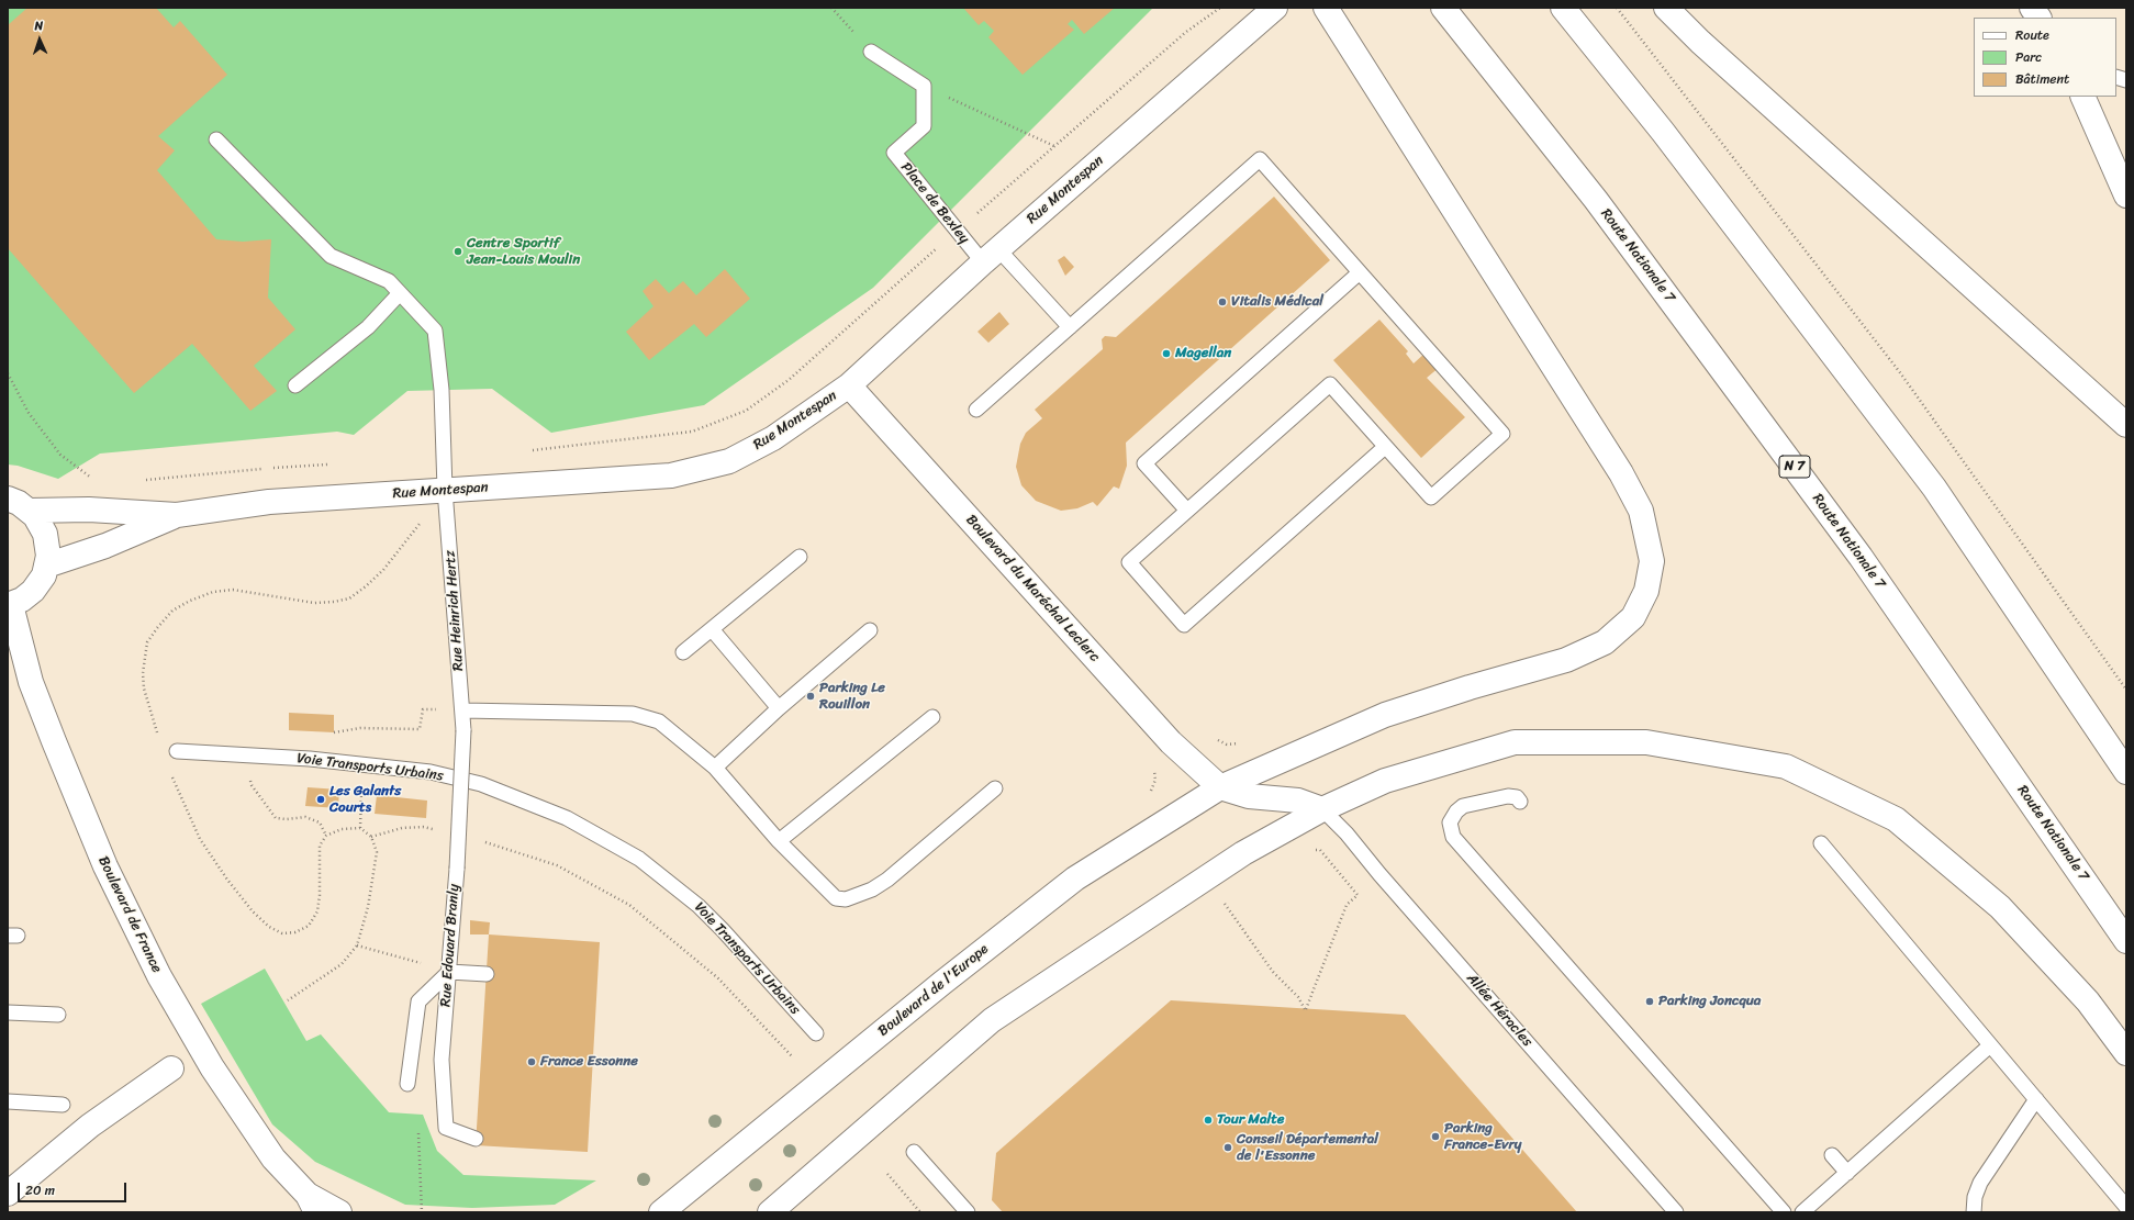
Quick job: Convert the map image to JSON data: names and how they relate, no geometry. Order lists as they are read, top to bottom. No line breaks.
{"streets":{"main road":["Rue Montespan","Route Nationale 7","N 7","Boulevard du Maréchal Leclerc","Boulevard de France","Boulevard de l'Europe"],"lane":["Place de Bexley","Rue Heinrich Hertz","Voie Transports Urbains","Rue Edouard Branly","Allée Héracles"]},"crossings":[["Rue Montespan","Place de Bexley"],["Rue Montespan","Boulevard du Maréchal Leclerc"],["Rue Montespan","Rue Heinrich Hertz"],["Boulevard du Maréchal Leclerc","Boulevard de l'Europe"],["Rue Heinrich Hertz","Rue Edouard Branly"]],"places":["Centre Sportif Jean-Louis Moulin","Vitalis Médical","Magellan","Parking Le Rouillon","Les Galants Courts","Parking Joncqua","France Essonne","Tour Malte","Parking France-Evry","Conseil Départemental de l'Essonne"],"legend":["Route","Parc","Bâtiment"],"scale_bar":"20 m","north":"top"}
